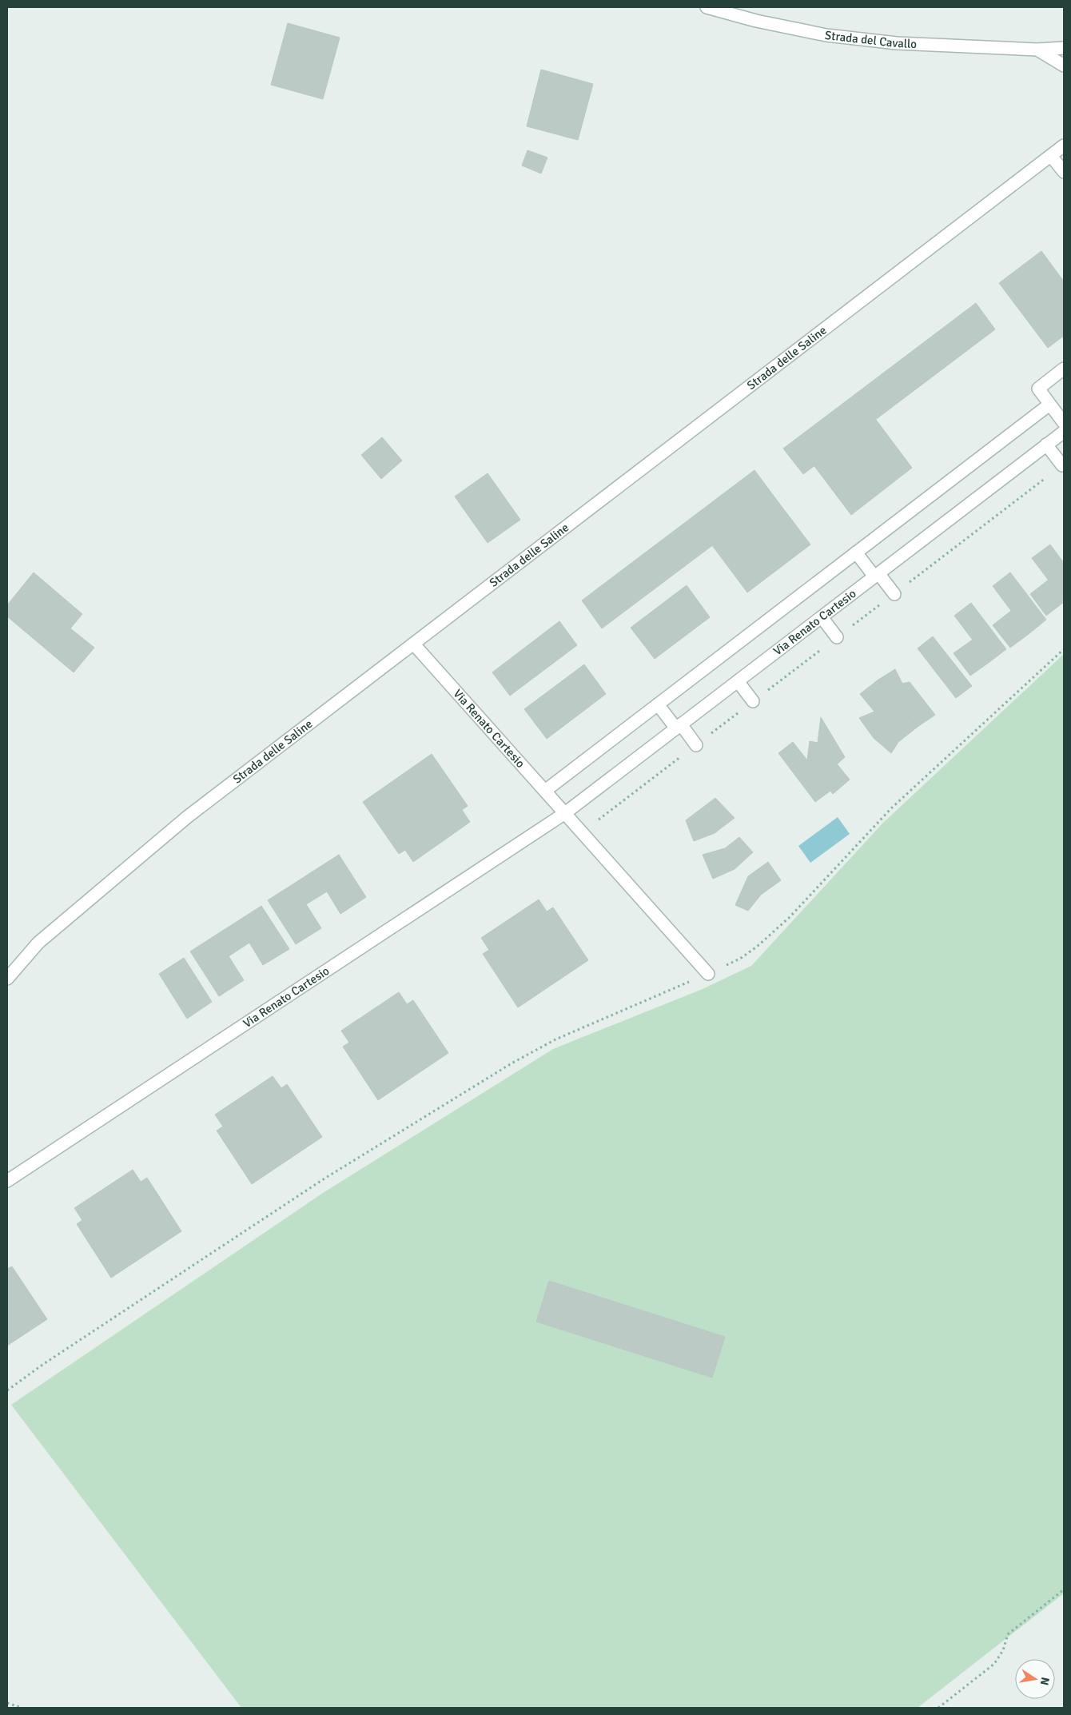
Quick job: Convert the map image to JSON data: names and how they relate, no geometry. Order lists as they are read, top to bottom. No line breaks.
{"streets":{"street":["Strada del Cavallo","Strada delle Saline","Via Renato Cartesio"]},"crossings":[["Strada delle Saline","Via Renato Cartesio"]],"north":"right"}
